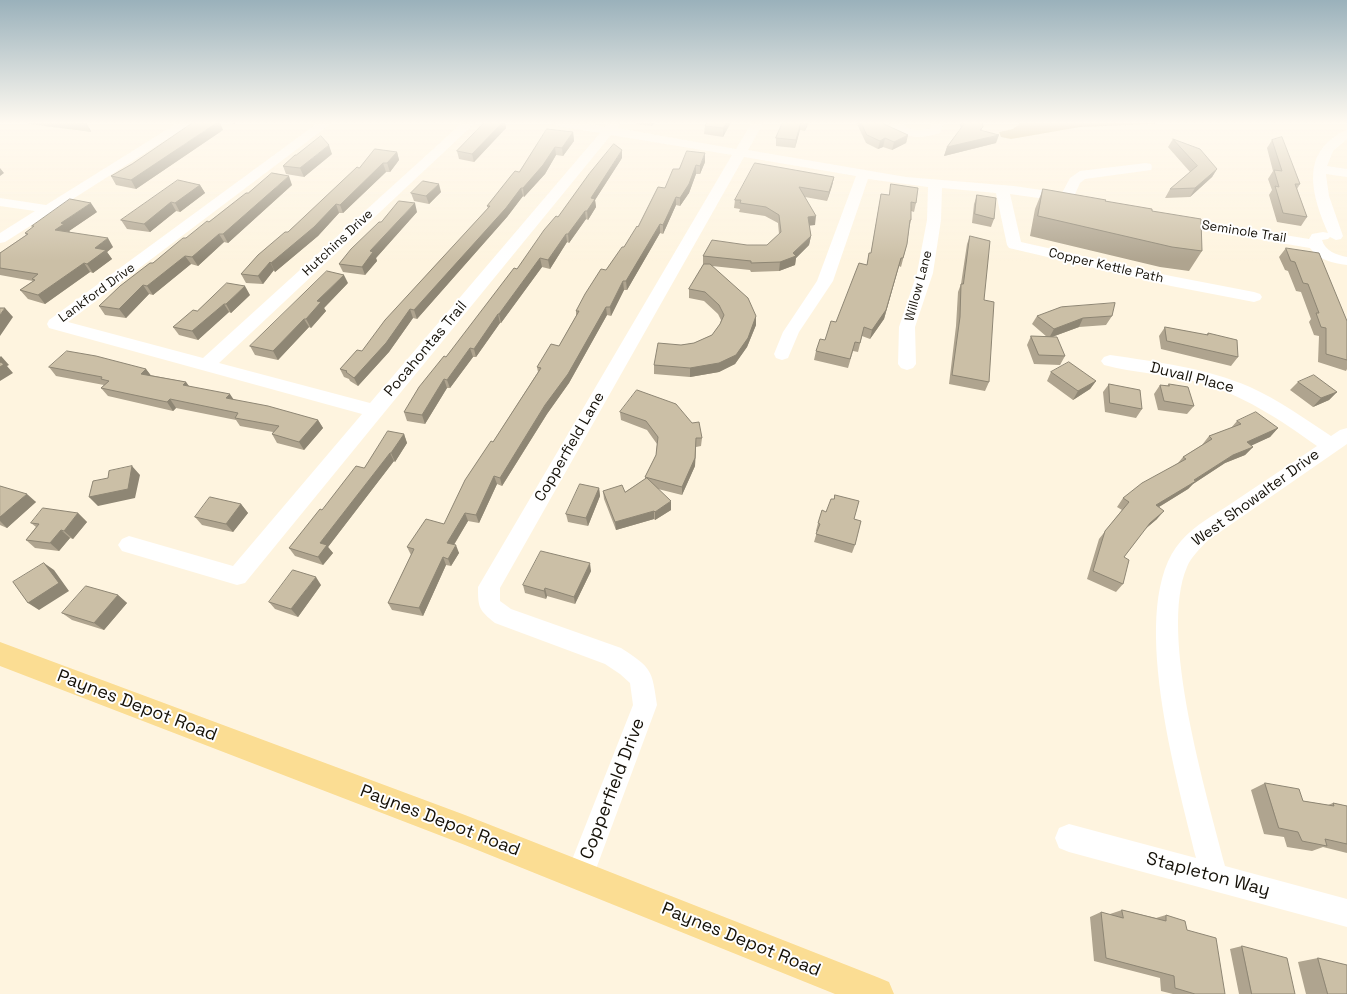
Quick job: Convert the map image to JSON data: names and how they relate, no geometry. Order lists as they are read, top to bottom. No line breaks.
{"streets":{"main road":["Paynes Depot Road"],"street":["Seminole Trail","Hutchins Drive","Copper Kettle Path","Willow Lane","Lankford Drive","Pocahontas Trail","Duvall Place","Copperfield Lane","West Showalter Drive","Copperfield Drive","Stapleton Way"]},"crossings":[["Hutchins Drive","Lankford Drive"],["Lankford Drive","Pocahontas Trail"],["Duvall Place","West Showalter Drive"],["Copperfield Lane","Copperfield Drive"],["West Showalter Drive","Stapleton Way"],["Paynes Depot Road","Copperfield Drive"]]}
